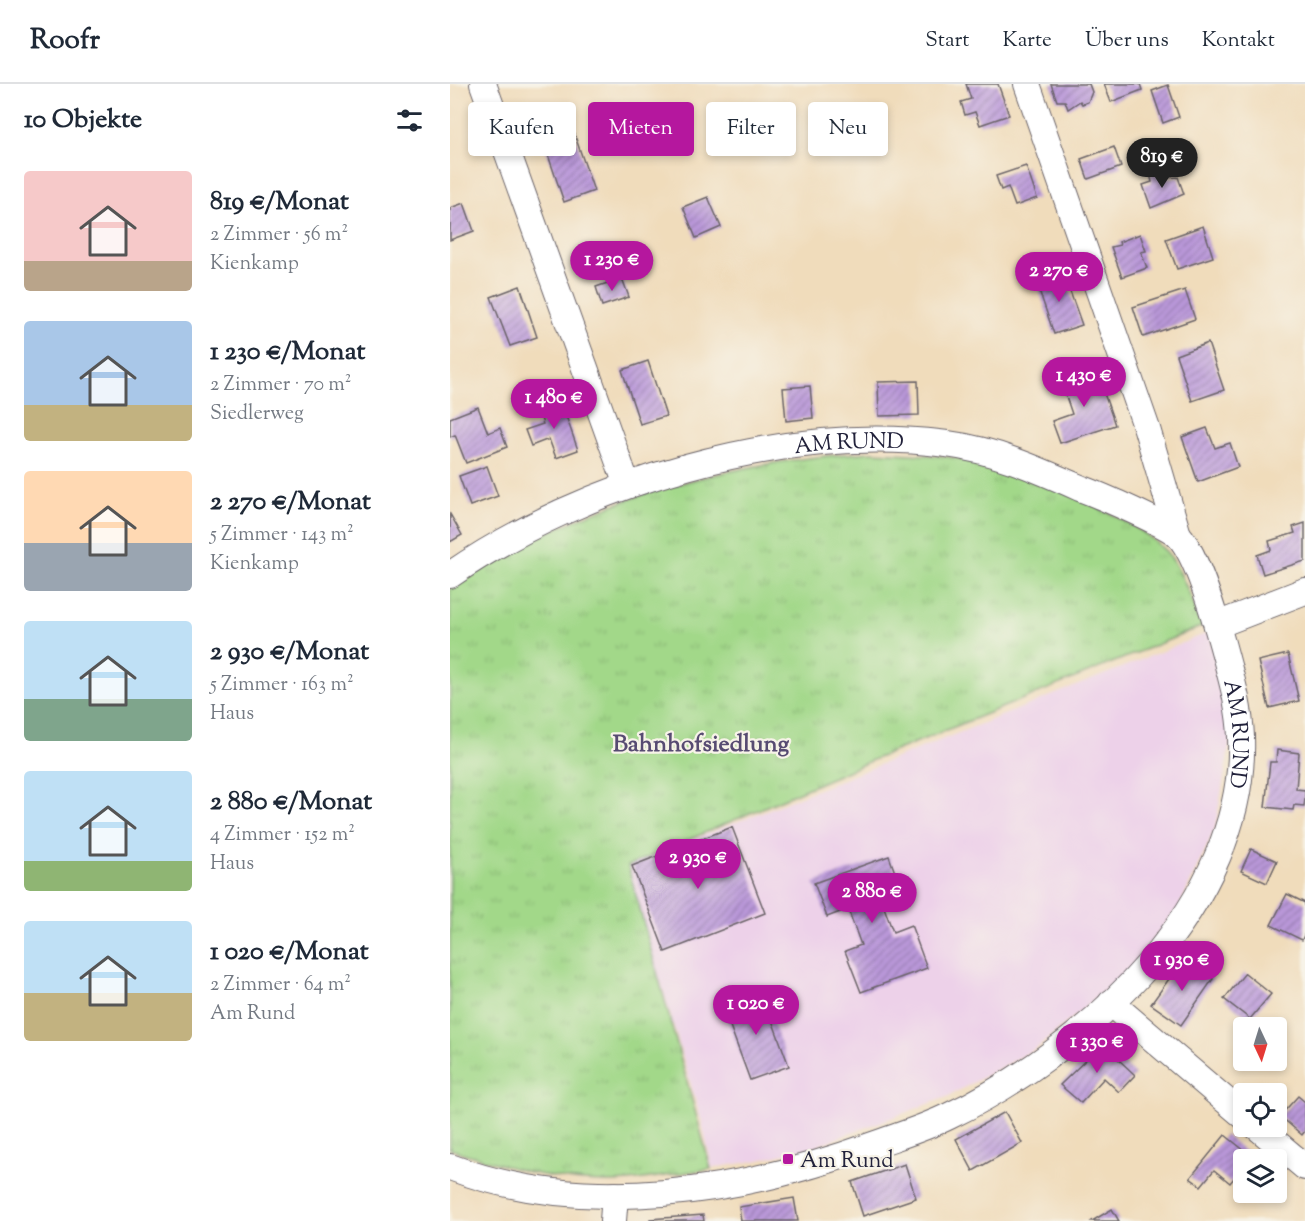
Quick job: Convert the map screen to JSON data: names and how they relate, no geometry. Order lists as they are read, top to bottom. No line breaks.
{"streets":{"street":["AM RUND"]},"districts":["Bahnhofsiedlung"],"places":{"transit":["Am Rund"]},"north":"bottom","page":{"header":"Roofr","nav":["Start","Karte","Über uns","Kontakt"],"heading":"10 Objekte","chip":["Kaufen","Mieten","Filter","Neu"],"price":["819 €","1 230 €","2 270 €","1 430 €","1 480 €","2 930 €","2 880 €","1 930 €","1 020 €","1 330 €"],"list":[{"name":"819 €/Monat","note":"2 Zimmer · 56 m² · Kienkamp"},{"name":"1 230 €/Monat","note":"2 Zimmer · 70 m² · Siedlerweg"},{"name":"2 270 €/Monat","note":"5 Zimmer · 143 m² · Kienkamp"},{"name":"2 930 €/Monat","note":"5 Zimmer · 163 m² · Haus"},{"name":"2 880 €/Monat","note":"4 Zimmer · 152 m² · Haus"},{"name":"1 020 €/Monat","note":"2 Zimmer · 64 m² · Am Rund"}]}}
